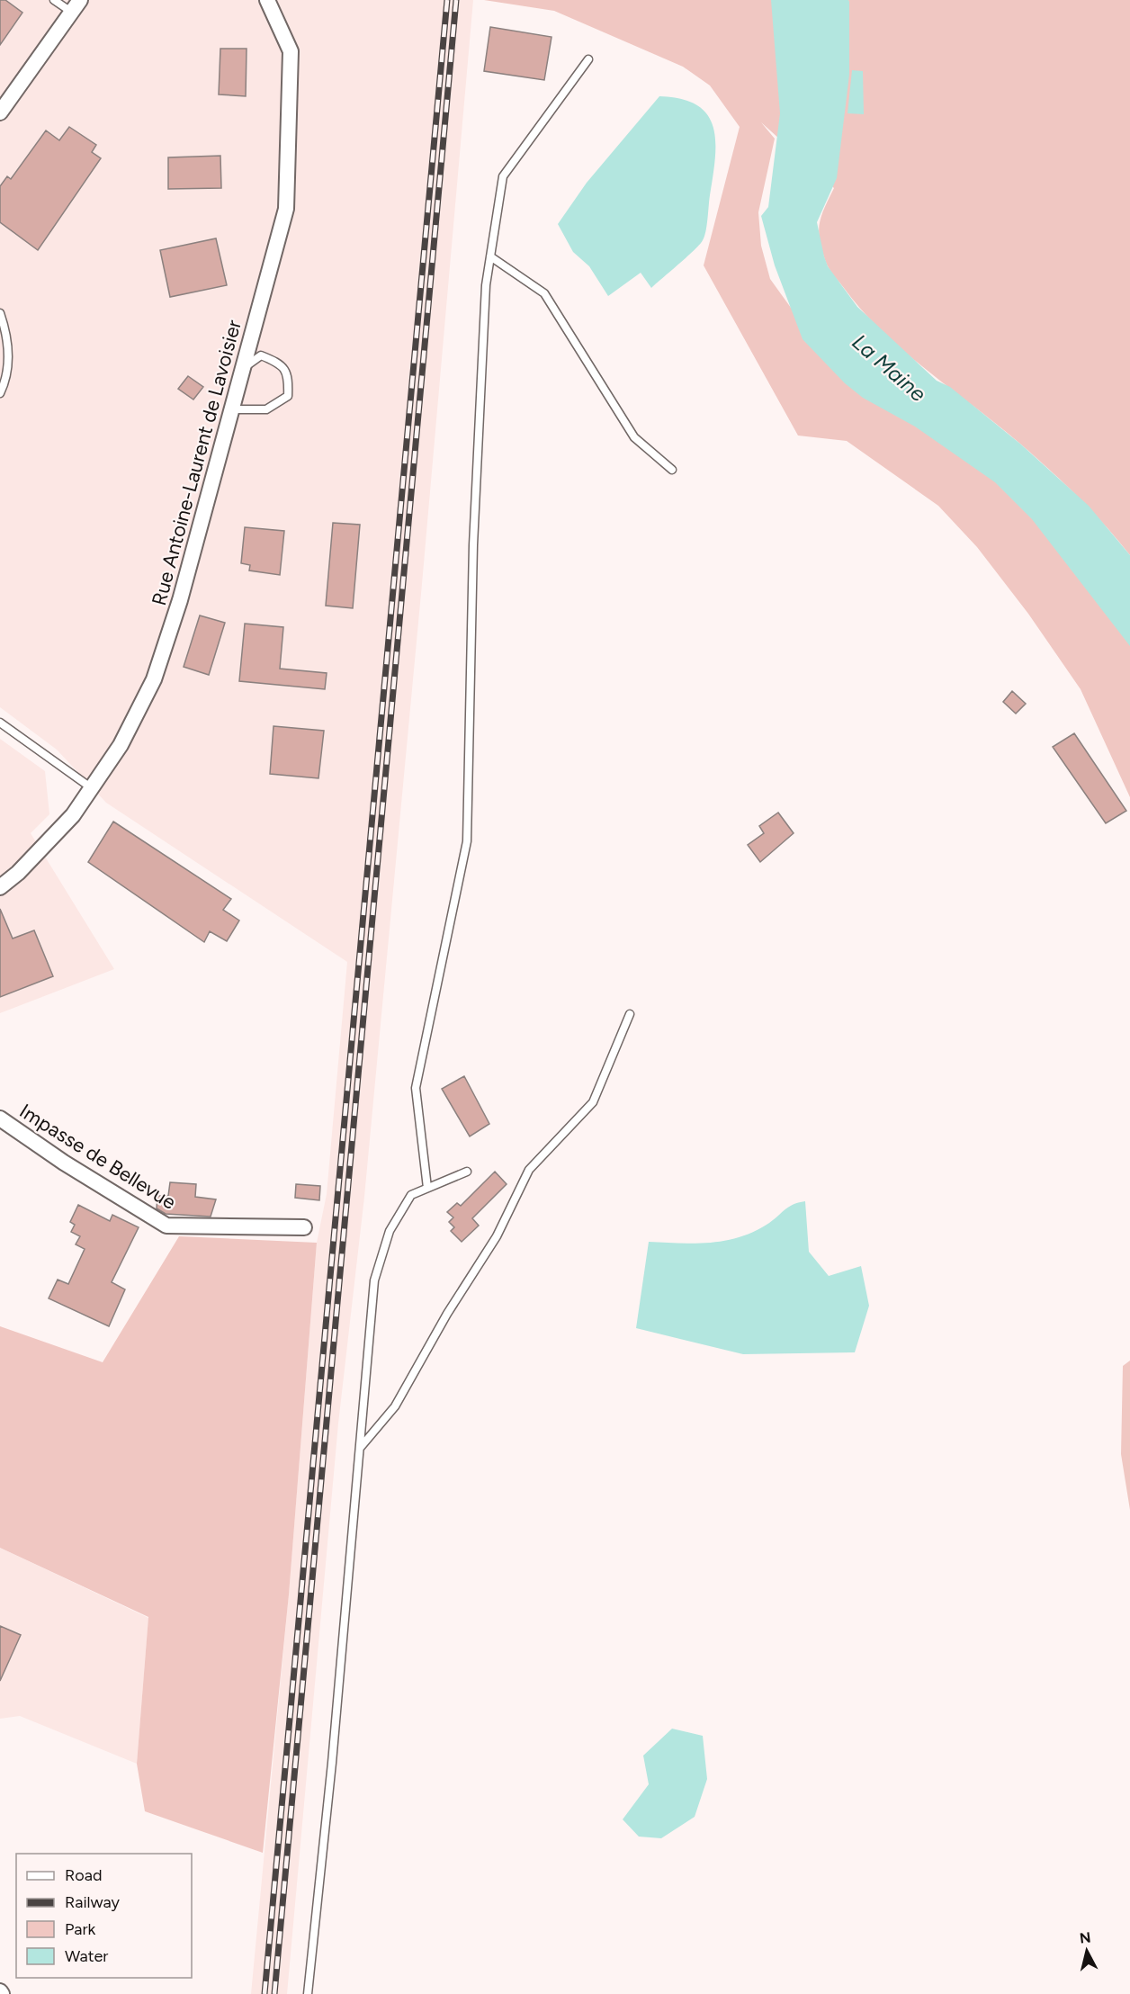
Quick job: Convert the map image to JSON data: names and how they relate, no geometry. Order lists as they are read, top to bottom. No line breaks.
{"streets":{"street":["Rue Antoine-Laurent de Lavoisier","Impasse de Bellevue"]},"water":["La Maine"],"legend":["Road","Railway","Park","Water"],"north":"top"}
